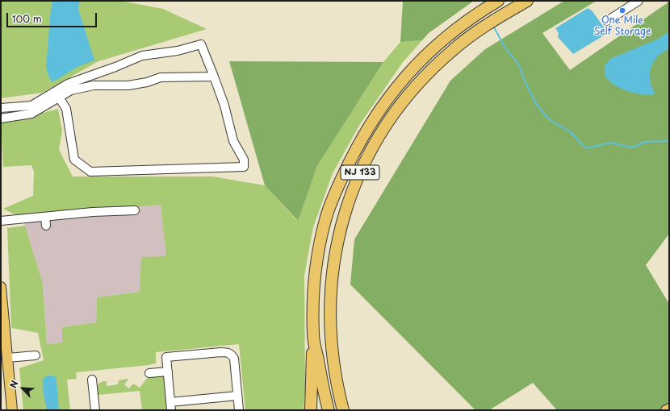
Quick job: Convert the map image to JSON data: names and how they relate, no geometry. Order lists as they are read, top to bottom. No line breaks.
{"streets":{"highway":["NJ 133"]},"places":["One Mile Self Storage"],"scale_bar":"100 m","north":"top left"}
